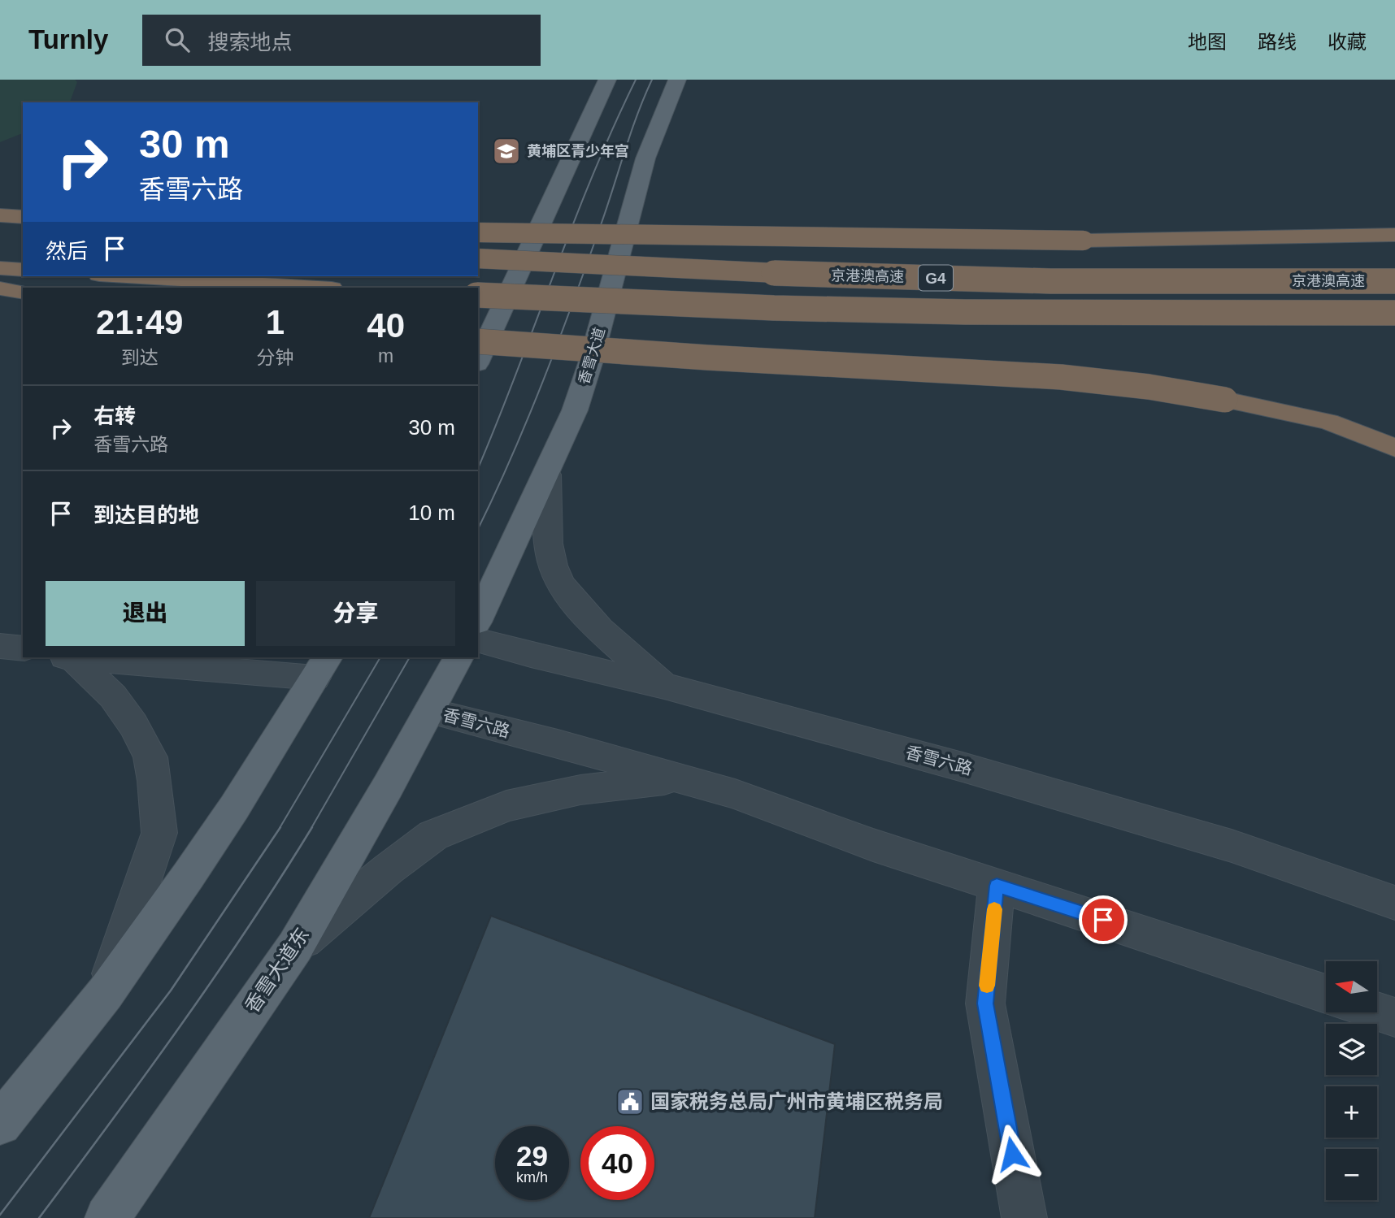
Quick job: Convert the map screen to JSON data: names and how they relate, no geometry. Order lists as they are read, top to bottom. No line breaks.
{"streets":{"highway":["京港澳高速","G4"],"main road":["香雪大道","香雪大道东"],"street":["香雪六路"]},"crossings":[["香雪六路","香雪大道东"]],"places":{"school or university":["黄埔区青少年宫"],"public building":["国家税务总局广州市黄埔区税务局"]},"north":"left","page":{"header":"Turnly","search":"搜索地点","nav":["地图","路线","收藏"],"turn":["30 m","香雪六路"],"then":"然后","eta":["21:49","到达","1","分钟","40","m"],"list":[{"name":"右转","note":"香雪六路","value":"30 m"},{"name":"到达目的地","value":"10 m"}],"buttons":["退出","分享"],"map_buttons":["+","−"],"speed":"29 km/h","limit":"40"}}
